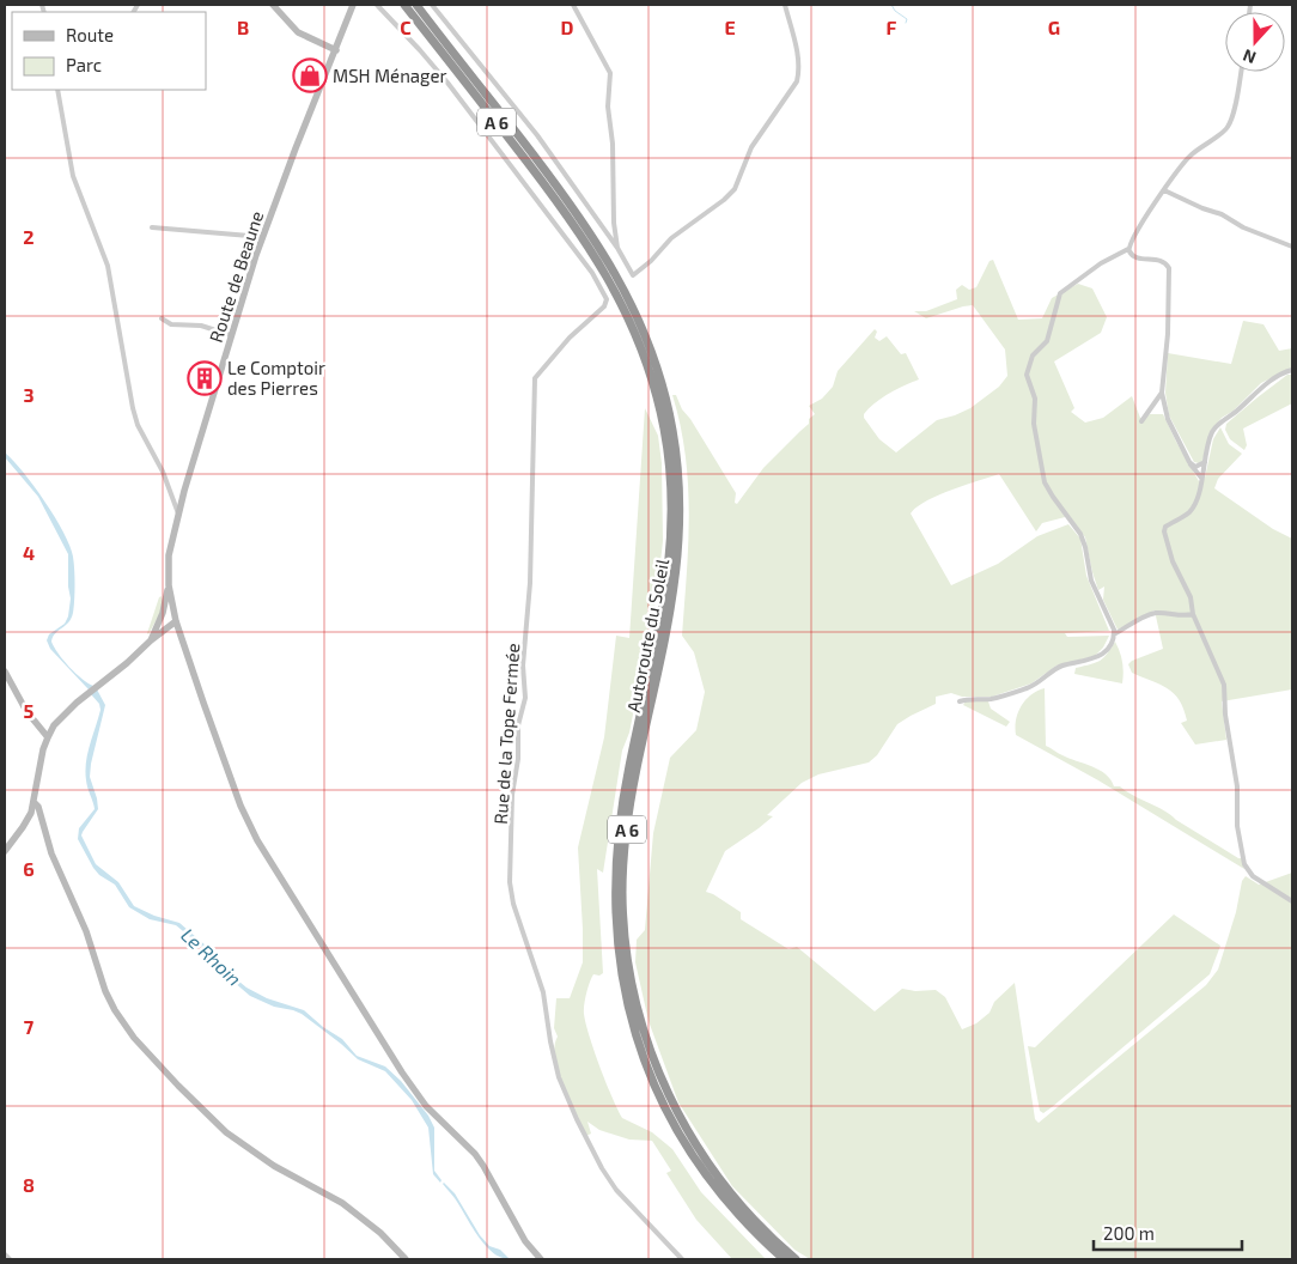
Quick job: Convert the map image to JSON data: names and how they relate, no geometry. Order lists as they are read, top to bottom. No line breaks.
{"streets":{"highway":["A 6","Autoroute du Soleil"],"street":["Route de Beaune","Rue de la Tope Fermée"]},"water":["Le Rhoin"],"places":{"shop":["MSH Ménager"],"building":["Le Comptoir des Pierres"]},"legend":["Route","Parc"],"scale_bar":"200 m","north":"bottom","grid":{"columns":["B","C","D","E","F","G"],"rows":["2","3","4","5","6","7","8"]}}
